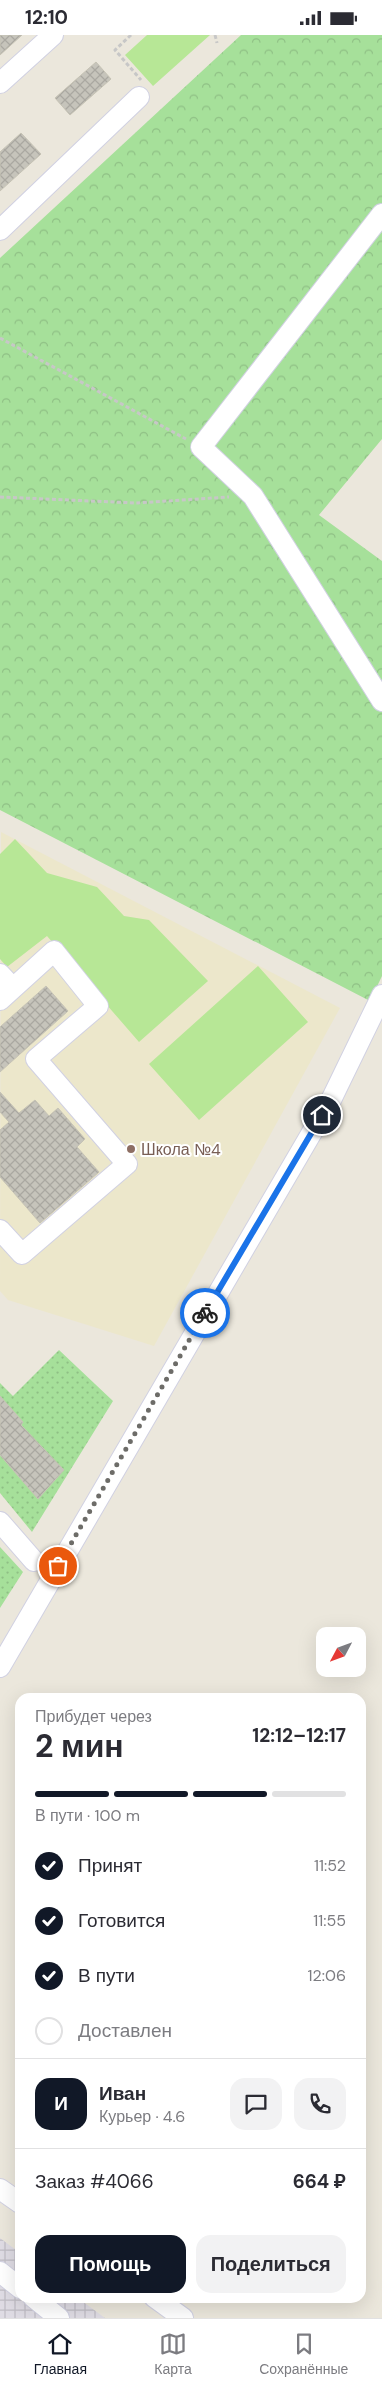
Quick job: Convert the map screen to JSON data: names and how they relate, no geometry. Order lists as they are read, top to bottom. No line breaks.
{"places":["Школа №4"],"north":"bottom left","page":{"status":"12:10","heading":["2 мин","Прибудет через","12:12–12:17"],"panel":["Иван","Курьер · 4.6","Заказ #4066","664 ₽"],"bar":"В пути · 100 m","list":[["Принят","11:52"],["Готовится","11:55"],["В пути","12:06"],"Доставлен"],"round":"И","buttons":["Помощь","Поделиться"],"tabs":["Главная","Карта","Сохранённые"]}}
